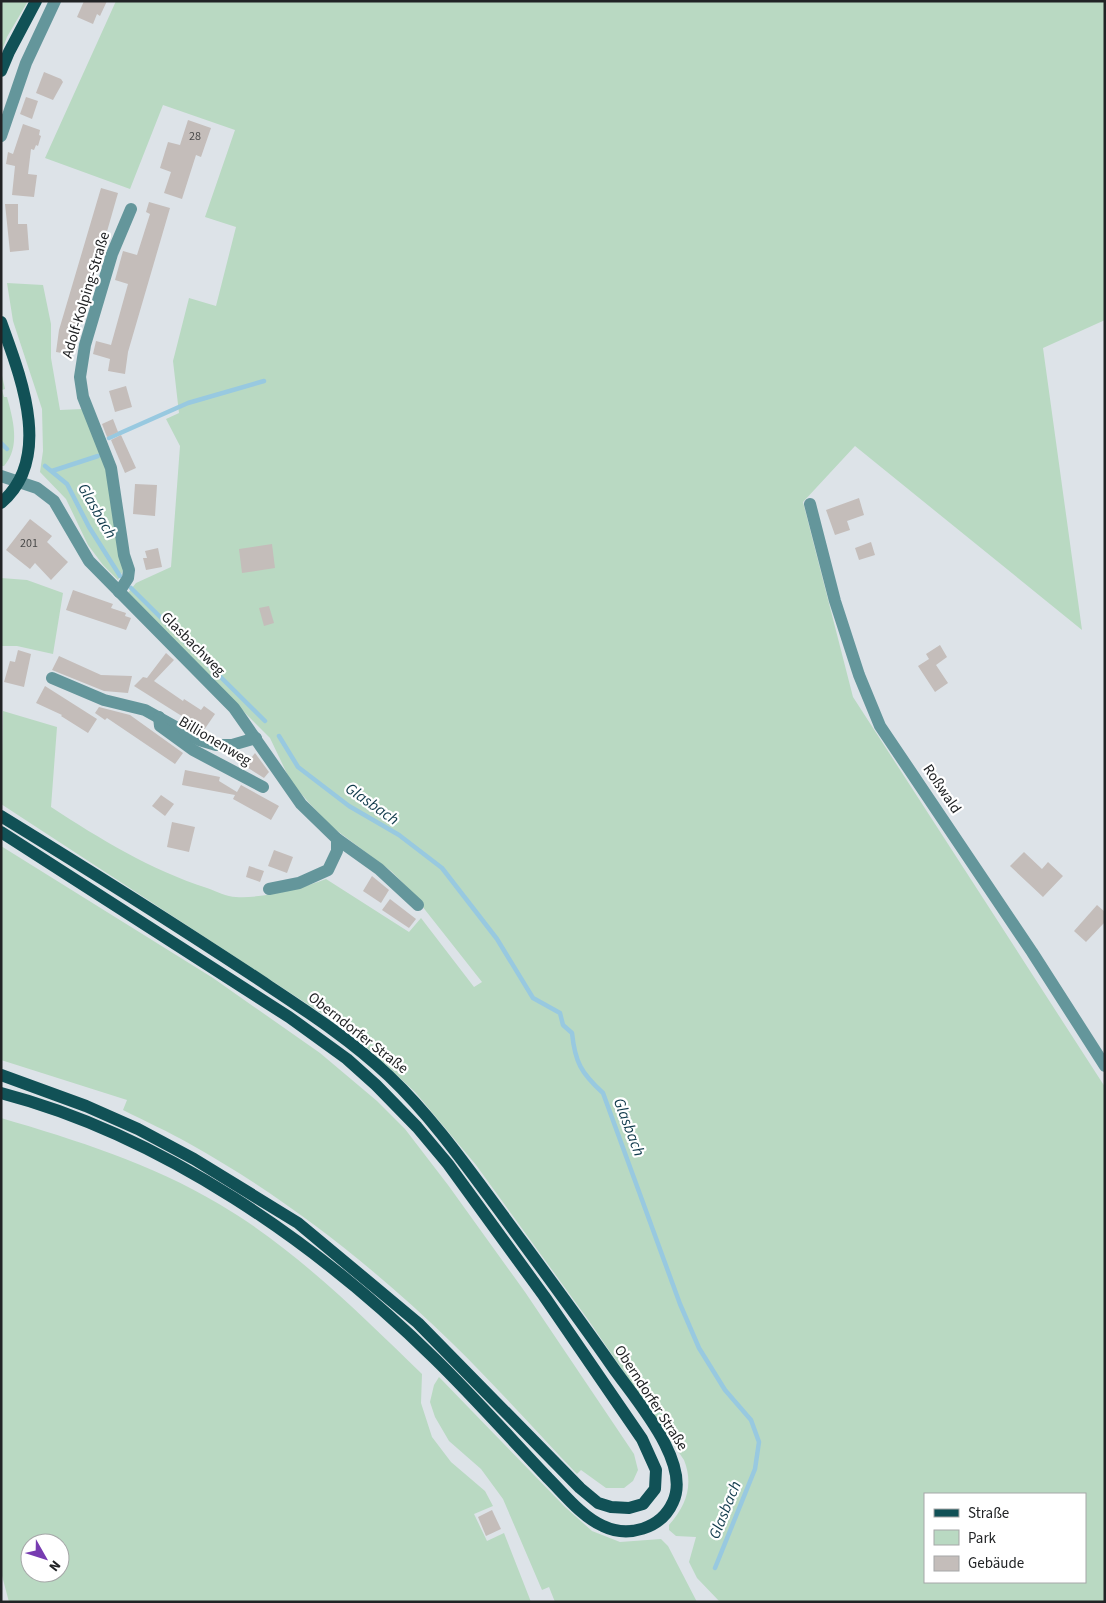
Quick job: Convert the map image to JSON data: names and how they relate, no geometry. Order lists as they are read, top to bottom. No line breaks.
{"streets":{"main road":["Oberndorfer Straße"],"street":["Adolf-Kolping-Straße","Glasbachweg","Billionenweg","Roßwald"]},"crossings":[["Adolf-Kolping-Straße","Glasbachweg"],["Glasbachweg","Billionenweg"]],"water":["Glasbach"],"house_numbers":["28","201"],"legend":["Straße","Park","Gebäude"],"north":"bottom right"}
